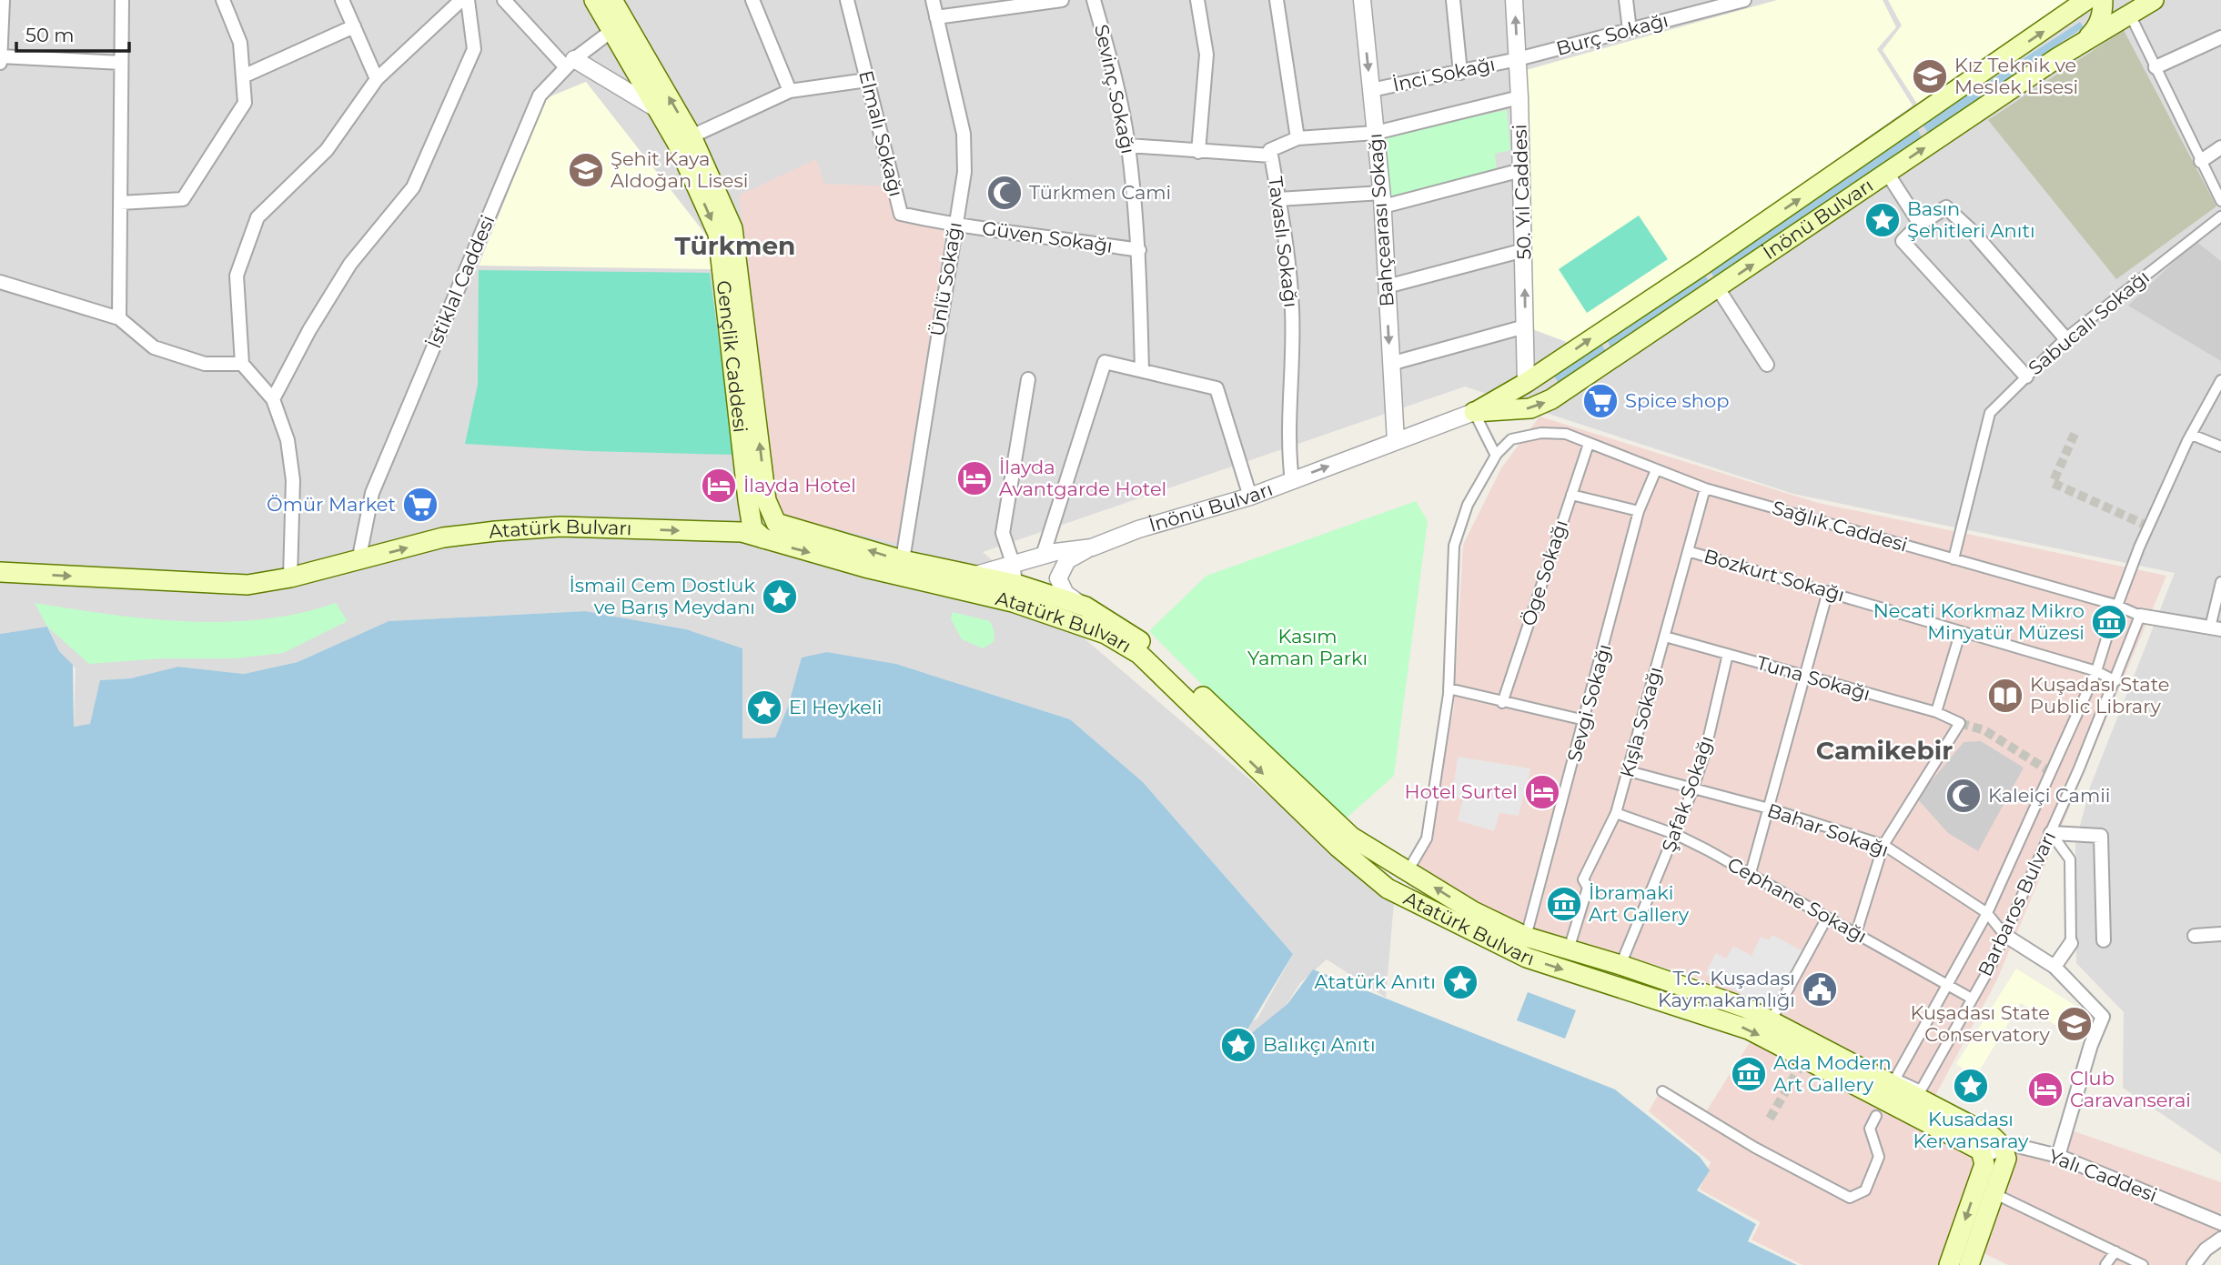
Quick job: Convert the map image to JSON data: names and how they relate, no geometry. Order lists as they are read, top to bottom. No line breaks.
{"streets":{"main road":["İnönü Bulvarı","Gençlik Caddesi","Atatürk Bulvarı"],"street":["Burç Sokağı","İnci Sokağı","Sevinç Sokağı","Elmalı Sokağı","50. Yıl Caddesi","Bahçearası Sokağı","Güven Sokağı","Tavaslı Sokağı","Ünlü Sokağı","İstiklal Caddesi","Sabucalı Sokağı","Sağlık Caddesi","Öge Sokağı","Bozkurt Sokağı","Tuna Sokağı","Sevgi Sokağı","Kışla Sokağı","Şafak Sokağı","Bahar Sokağı","Cephane Sokağı","Barbaros Bulvarı","Yalı Caddesi"]},"crossings":[["Burç Sokağı","İnci Sokağı"],["Burç Sokağı","50. Yıl Caddesi"],["İnci Sokağı","50. Yıl Caddesi"],["İnci Sokağı","Bahçearası Sokağı"],["Sevinç Sokağı","Güven Sokağı"],["Elmalı Sokağı","Güven Sokağı"],["Elmalı Sokağı","Ünlü Sokağı"],["50. Yıl Caddesi","İnönü Bulvarı"],["50. Yıl Caddesi","Tavaslı Sokağı"],["Bahçearası Sokağı","İnönü Bulvarı"],["Bahçearası Sokağı","Tavaslı Sokağı"],["İnönü Bulvarı","Tavaslı Sokağı"],["İnönü Bulvarı","Atatürk Bulvarı"],["Güven Sokağı","Ünlü Sokağı"],["Ünlü Sokağı","Atatürk Bulvarı"],["İstiklal Caddesi","Gençlik Caddesi"],["İstiklal Caddesi","Atatürk Bulvarı"],["Sabucalı Sokağı","Sağlık Caddesi"],["Gençlik Caddesi","Atatürk Bulvarı"],["Sağlık Caddesi","Öge Sokağı"],["Sağlık Caddesi","Sevgi Sokağı"],["Sağlık Caddesi","Kışla Sokağı"],["Sağlık Caddesi","Barbaros Bulvarı"],["Atatürk Bulvarı","Sevgi Sokağı"],["Atatürk Bulvarı","Kışla Sokağı"],["Atatürk Bulvarı","Şafak Sokağı"],["Atatürk Bulvarı","Yalı Caddesi"],["Bozkurt Sokağı","Kışla Sokağı"],["Bozkurt Sokağı","Barbaros Bulvarı"],["Tuna Sokağı","Kışla Sokağı"],["Tuna Sokağı","Şafak Sokağı"],["Tuna Sokağı","Bahar Sokağı"],["Kışla Sokağı","Bahar Sokağı"],["Kışla Sokağı","Cephane Sokağı"],["Şafak Sokağı","Bahar Sokağı"],["Şafak Sokağı","Cephane Sokağı"],["Bahar Sokağı","Barbaros Bulvarı"],["Cephane Sokağı","Barbaros Bulvarı"]],"one_way":["İnönü Bulvarı"],"districts":["Türkmen","Camikebir"],"parks":["Kasım Yaman Parkı"],"places":{"school or university":["Kız Teknik ve Meslek Lisesi","Şehit Kaya Aldoğan Lisesi","Kuşadası State Conservatory"],"mosque":["Türkmen Cami","Kaleiçi Camii"],"place":["Basın Şehitleri Anıtı","İsmail Cem Dostluk ve Barış Meydanı","El Heykeli","Atatürk Anıtı","Balıkçı Anıtı","Kusadası Kervansaray"],"supermarket":["Spice shop","Ömür Market"],"hotel":["İlayda Avantgarde Hotel","İlayda Hotel","Hotel Surtel","Club Caravanserai"],"museum":["Necati Korkmaz Mikro Minyatür Müzesi","İbramaki Art Gallery","Ada Modern Art Gallery"],"library":["Kuşadası State Public Library"],"public building":["T.C. Kuşadası Kaymakamlığı"]},"scale_bar":"50 m"}
